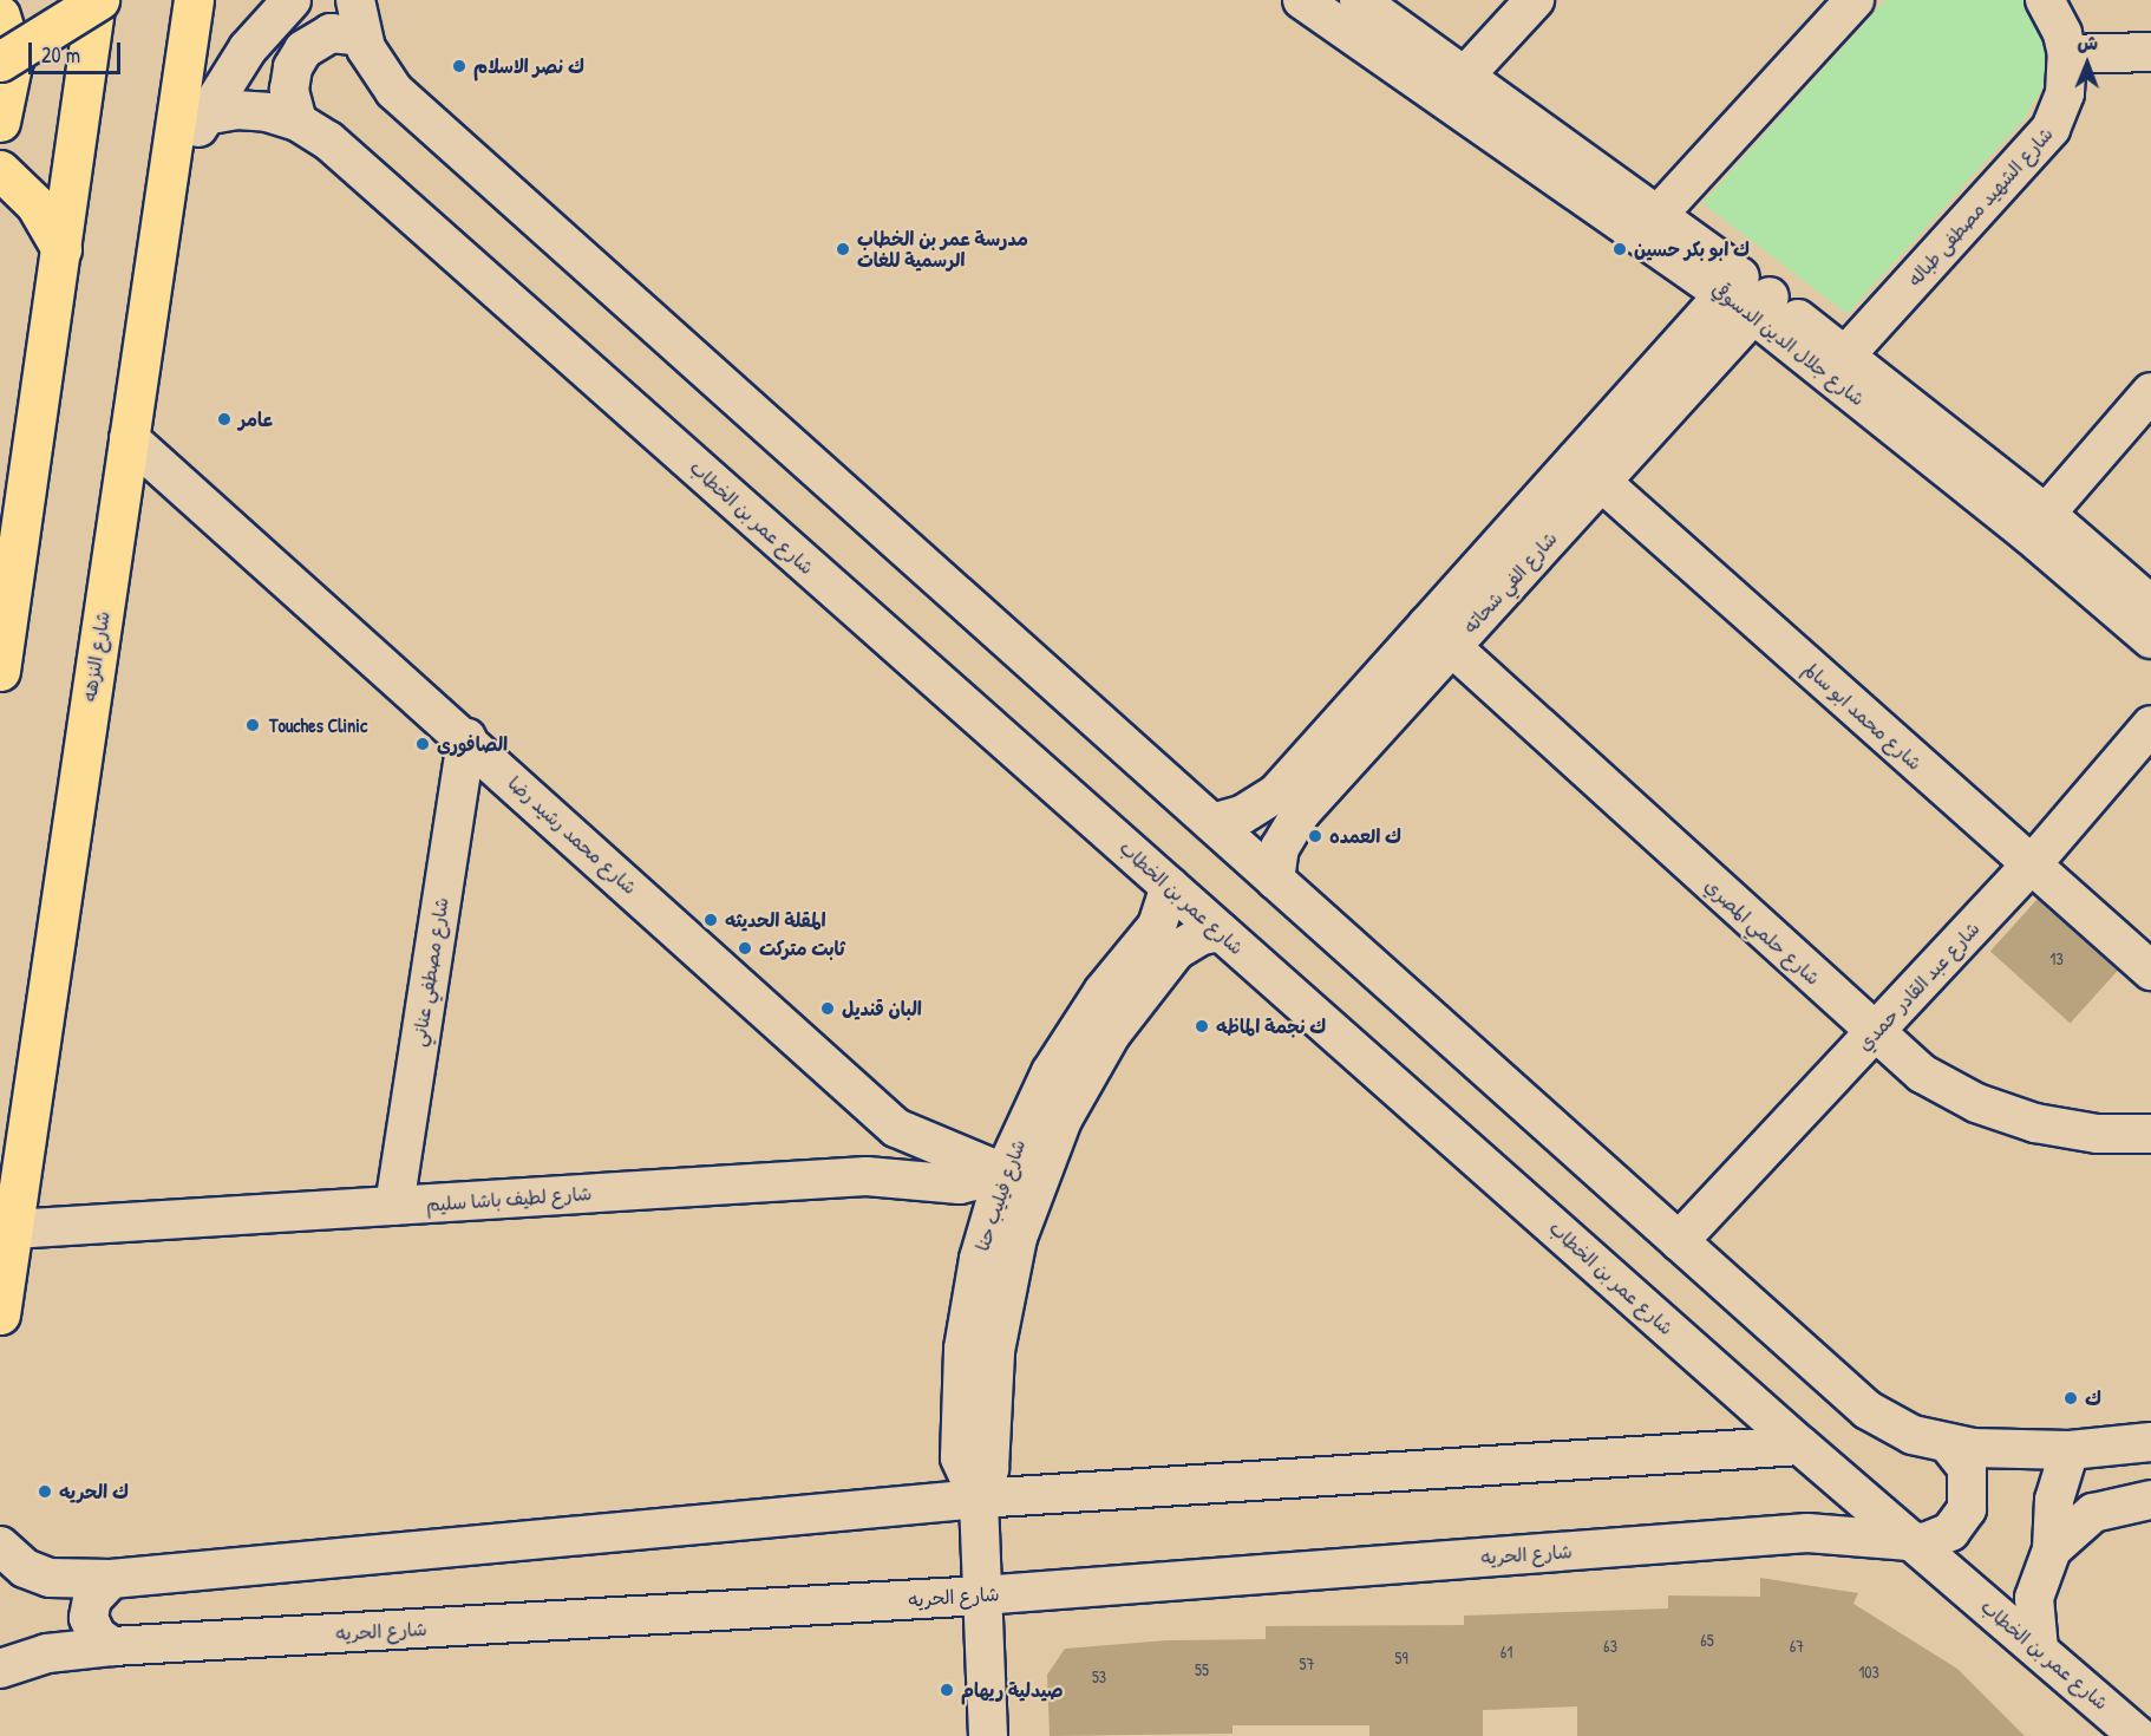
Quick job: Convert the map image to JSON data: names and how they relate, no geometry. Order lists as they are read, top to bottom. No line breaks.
{"streets":{"main road":["شارع النزهه"],"street":["شارع الشهيد مصطفى طباله","شارع جلال الدين الدسوقي","شارع عمر بن الخطاب","شارع الفي شحاته","شارع محمد ابو سالم","شارع محمد رشيد رضا","شارع حلمي المصري","شارع مصطفي عناني","شارع عبد القادر حمدي","شارع فيليب حنا","شارع لطيف باشا سليم","شارع الحريه"]},"crossings":[["شارع الشهيد مصطفى طباله","شارع جلال الدين الدسوقي"],["شارع جلال الدين الدسوقي","شارع الفي شحاته"],["شارع عمر بن الخطاب","شارع فيليب حنا"],["شارع عمر بن الخطاب","شارع الحريه"],["شارع الفي شحاته","شارع محمد ابو سالم"],["شارع الفي شحاته","شارع حلمي المصري"],["شارع النزهه","شارع محمد رشيد رضا"],["شارع النزهه","شارع لطيف باشا سليم"],["شارع محمد ابو سالم","شارع عبد القادر حمدي"],["شارع محمد رشيد رضا","شارع مصطفي عناني"],["شارع محمد رشيد رضا","شارع فيليب حنا"],["شارع محمد رشيد رضا","شارع لطيف باشا سليم"],["شارع حلمي المصري","شارع عبد القادر حمدي"],["شارع مصطفي عناني","شارع لطيف باشا سليم"],["شارع فيليب حنا","شارع لطيف باشا سليم"],["شارع فيليب حنا","شارع الحريه"]],"places":["ك نصر الاسلام","مدرسة عمر بن الخطاب الرسمية للغات","ك ابو بكر حسين","عامر","Touches Clinic","الصافورى","ك العمده","المقلة الحديثه","ثابت متركت","البان قنديل","ك نجمة الماظه","ك","ك الحريه","صيدلية ريهام"],"house_numbers":["13","65","63","67","61","59","57","55","103","53"],"scale_bar":"20 m","north":"top"}
